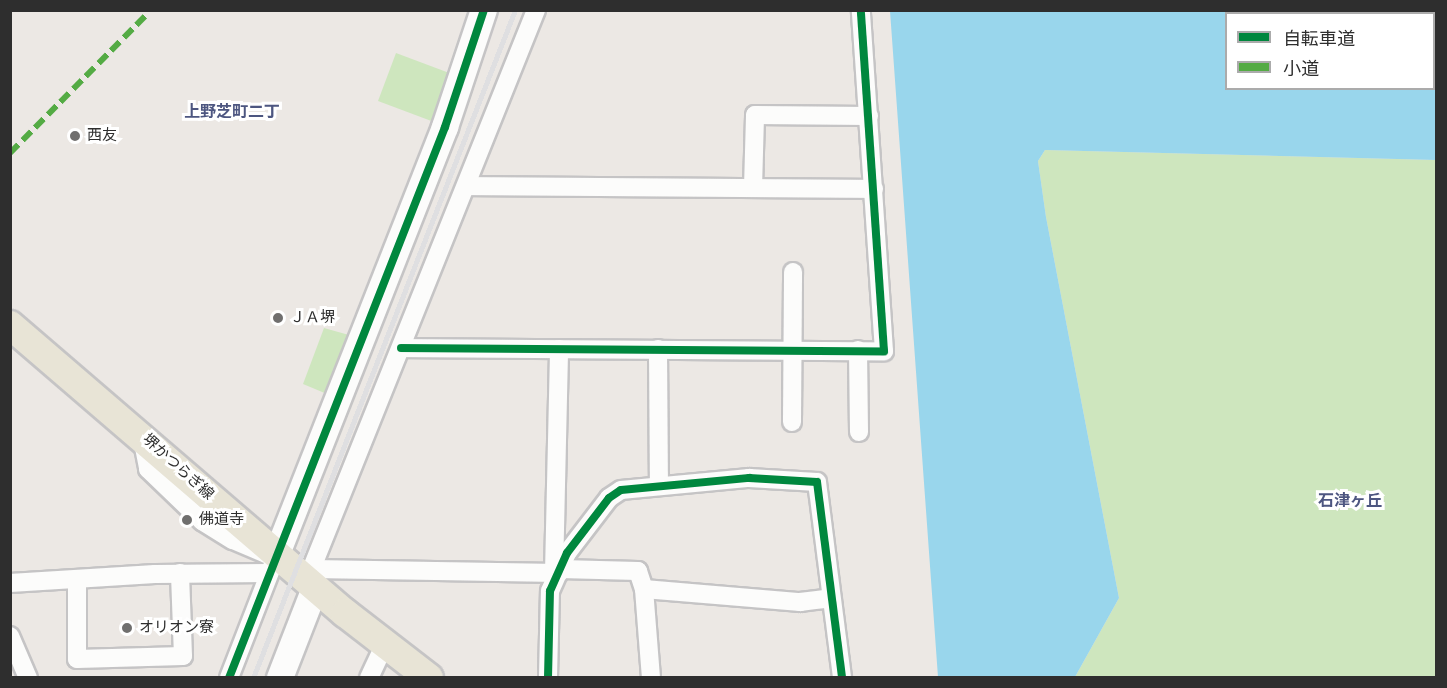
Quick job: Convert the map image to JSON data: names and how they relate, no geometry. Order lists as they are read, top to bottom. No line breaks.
{"streets":{"main road":["堺かつらぎ線"]},"districts":["上野芝町二丁","石津ヶ丘"],"places":["西友","ＪＡ堺","佛道寺","オリオン寮"],"legend":["自転車道","小道"]}
